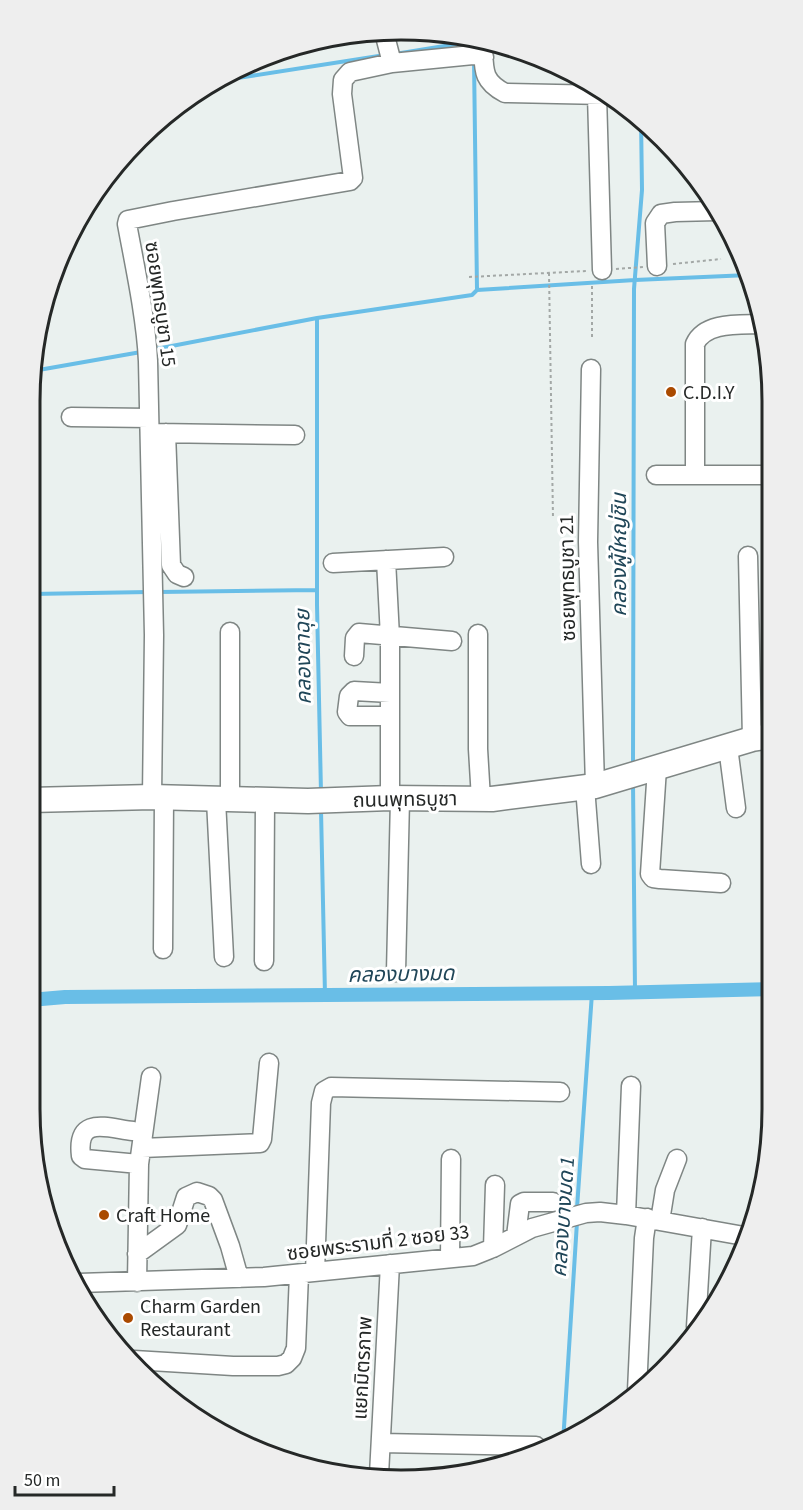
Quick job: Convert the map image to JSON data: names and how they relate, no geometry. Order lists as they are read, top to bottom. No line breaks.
{"streets":{"main road":["ถนนพุทธบูชา"],"street":["ซอยพุทธบูชา 15","ซอยพุทธบูชา 21","ซอยพระรามที่ 2 ซอย 33","แยกมิตรภาพ"]},"crossings":[["ซอยพุทธบูชา 15","ถนนพุทธบูชา"],["ซอยพุทธบูชา 21","ถนนพุทธบูชา"],["ซอยพระรามที่ 2 ซอย 33","แยกมิตรภาพ"]],"water":["คลองผู้ใหญ่ชิน","คลองตาฉุย","คลองบางมด","คลองบางมด 1"],"places":["C.D.I.Y","Craft Home","Charm Garden Restaurant"],"scale_bar":"50 m"}
